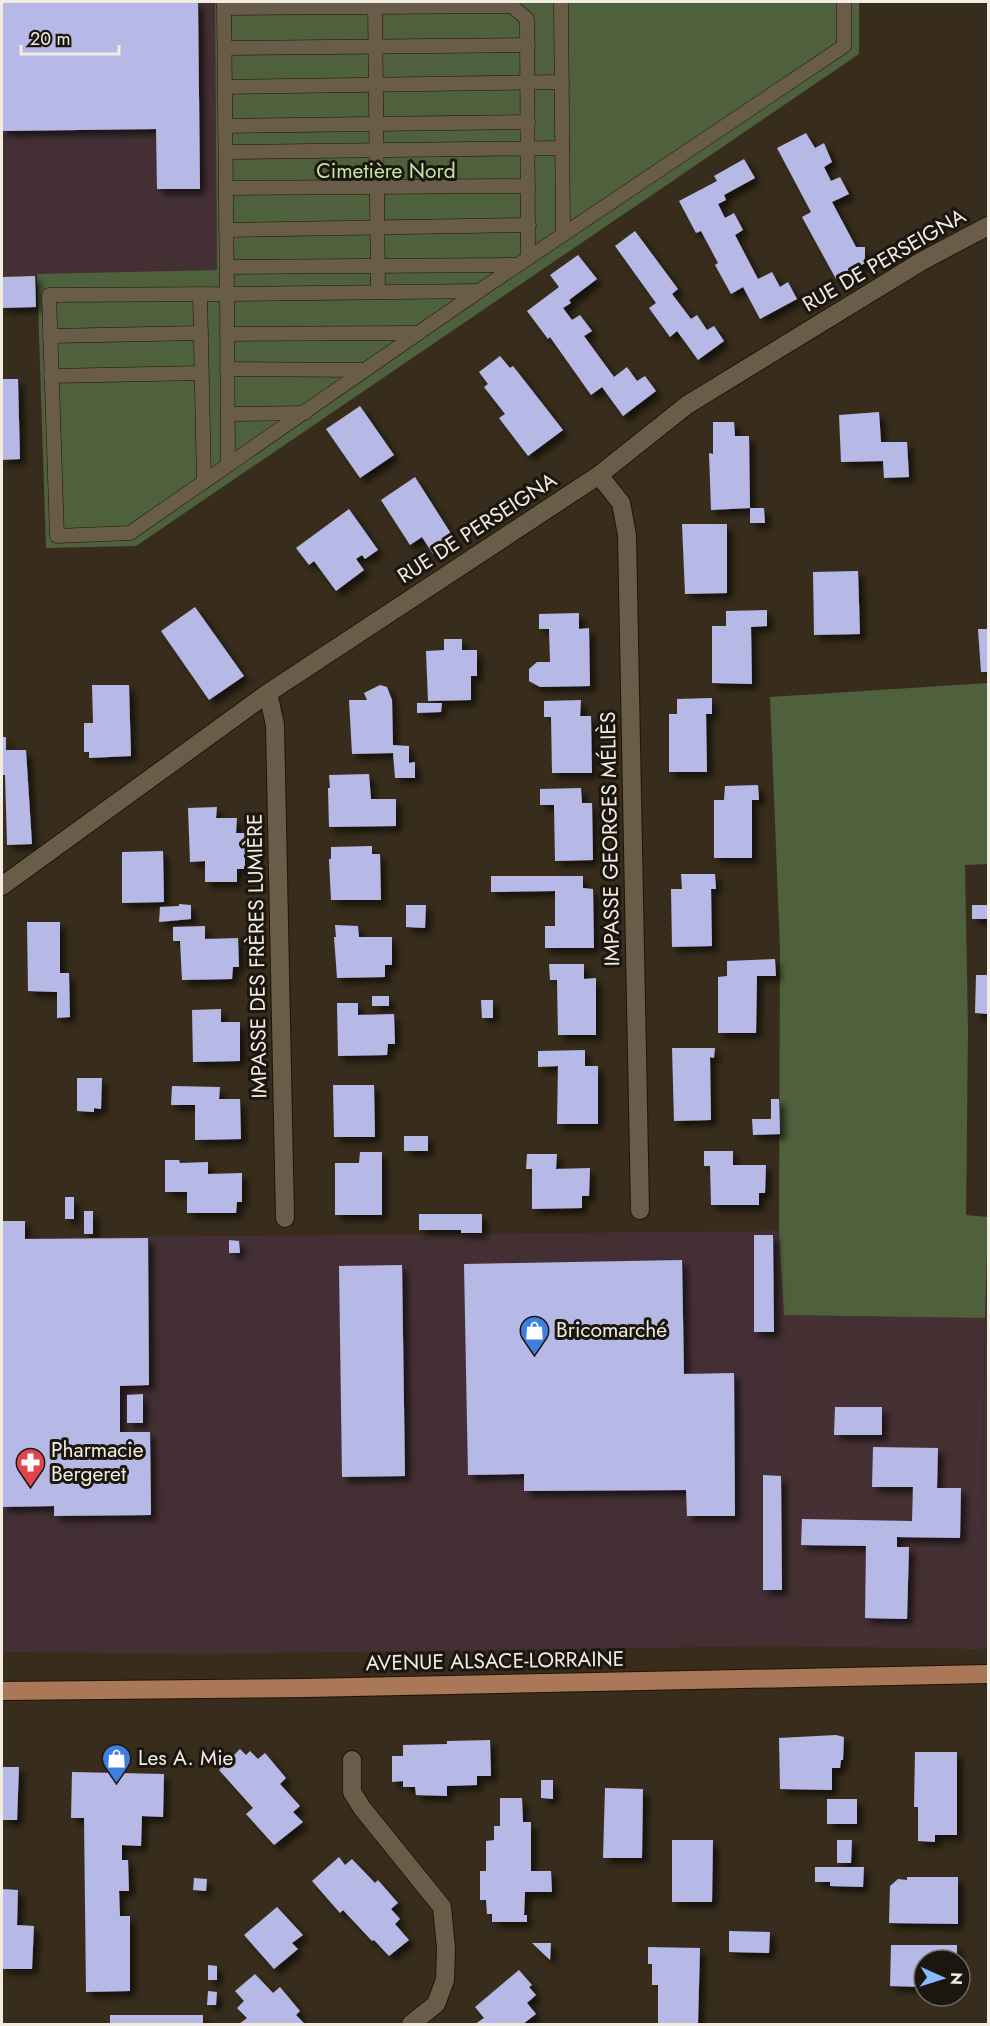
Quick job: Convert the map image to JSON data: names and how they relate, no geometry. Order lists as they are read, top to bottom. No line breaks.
{"streets":{"main road":["AVENUE ALSACE-LORRAINE"],"street":["RUE DE PERSEIGNA","IMPASSE GEORGES MÉLIÈS","IMPASSE DES FRÈRES LUMIÈRE"]},"crossings":[["RUE DE PERSEIGNA","IMPASSE GEORGES MÉLIÈS"],["RUE DE PERSEIGNA","IMPASSE DES FRÈRES LUMIÈRE"]],"parks":["Cimetière Nord"],"places":{"shop":["Bricomarché","Les A. Mie"],"pharmacy":["Pharmacie Bergeret"]},"scale_bar":"20 m","north":"right"}
